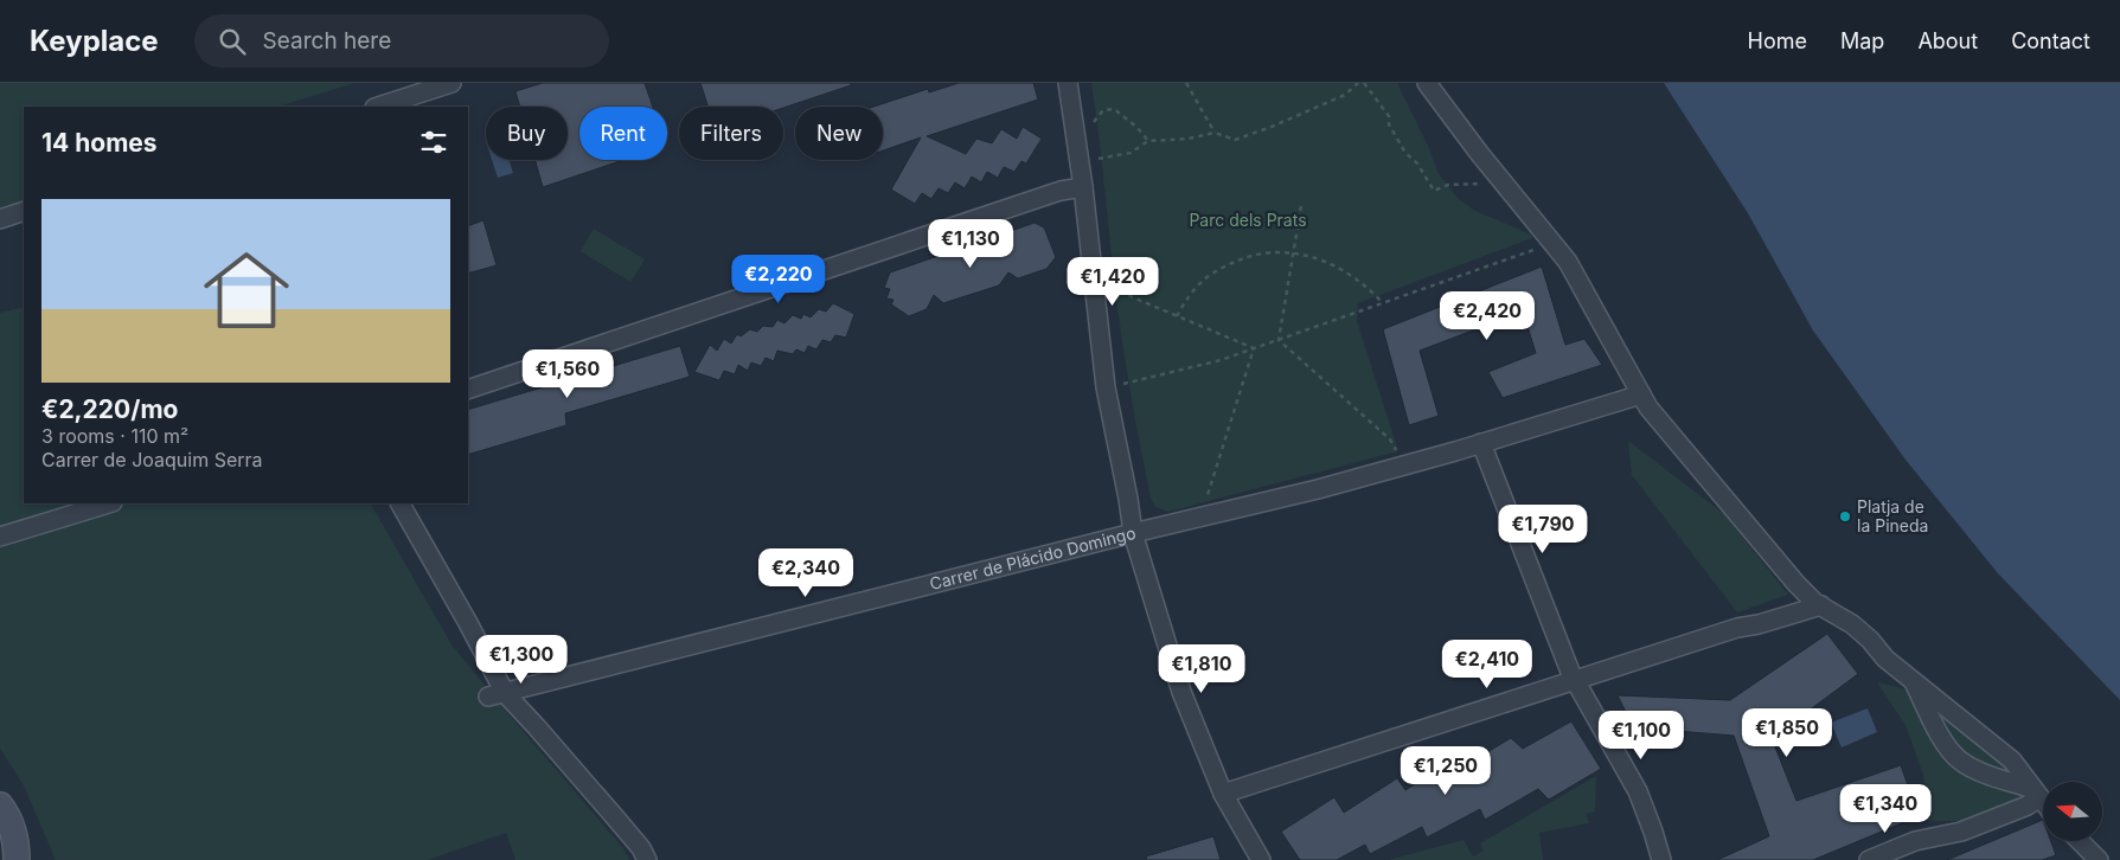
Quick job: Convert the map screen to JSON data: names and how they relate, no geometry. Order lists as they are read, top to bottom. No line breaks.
{"streets":{"street":["Carrer de Plácido Domingo"]},"parks":["Parc dels Prats"],"places":["Platja de la Pineda"],"north":"left","page":{"header":"Keyplace","search":"Search here","nav":["Home","Map","About","Contact"],"chip":["Buy","Rent","Filters","New"],"heading":"14 homes","list":[{"name":"€2,220/mo","note":"3 rooms · 110 m² · Carrer de Joaquim Serra"}],"price":["€1,130","€2,220","€1,420","€2,420","€1,560","€1,790","€2,340","€1,300","€2,410","€1,810","€1,850","€1,100","€1,250","€1,340"]}}
